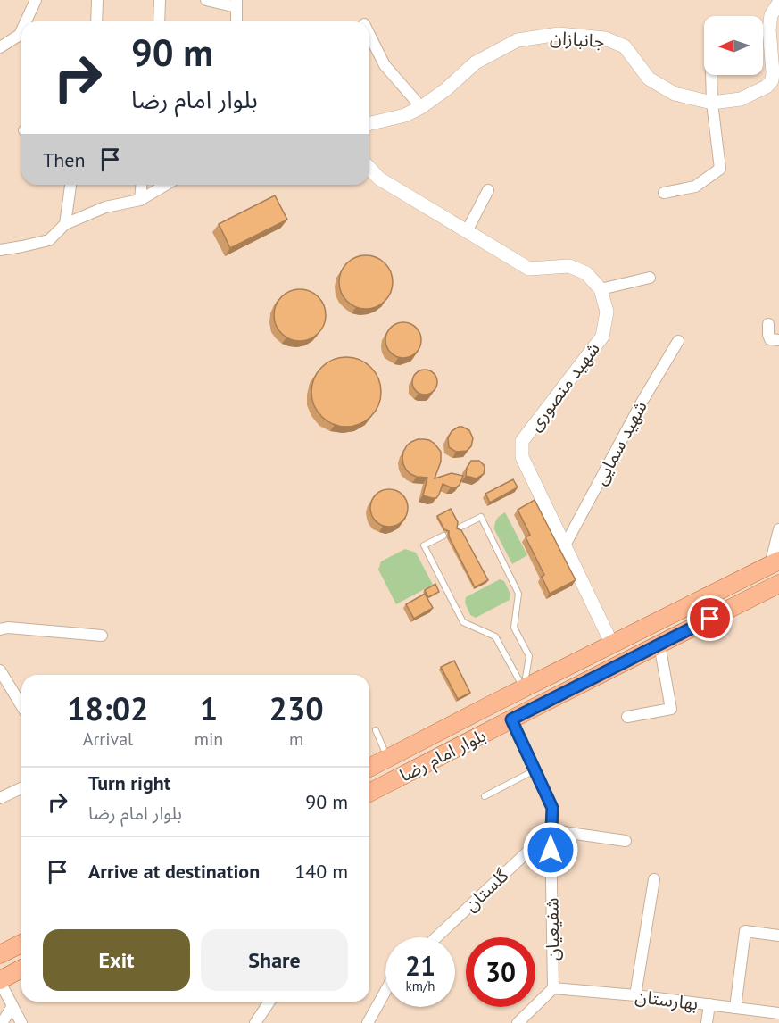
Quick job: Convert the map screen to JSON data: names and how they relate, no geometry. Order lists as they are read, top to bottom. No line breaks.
{"streets":{"main road":["بلوار امام رضا"],"street":["جانبازان","شهید منصوری","شهید سمایی","گلستان","شفیعیان","بهارستان"]},"crossings":[["شهید منصوری","شهید سمایی"],["شهید منصوری","بلوار امام رضا"],["بلوار امام رضا","شفیعیان"],["گلستان","شفیعیان"],["شفیعیان","بهارستان"]],"north":"left","page":{"turn":["90 m","بلوار امام رضا"],"then":"Then","eta":["18:02","Arrival","1","min","230","m"],"list":[{"name":"Turn right","note":"بلوار امام رضا","value":"90 m"},{"name":"Arrive at destination","value":"140 m"}],"buttons":["Exit","Share"],"speed":"21 km/h","limit":"30"}}
